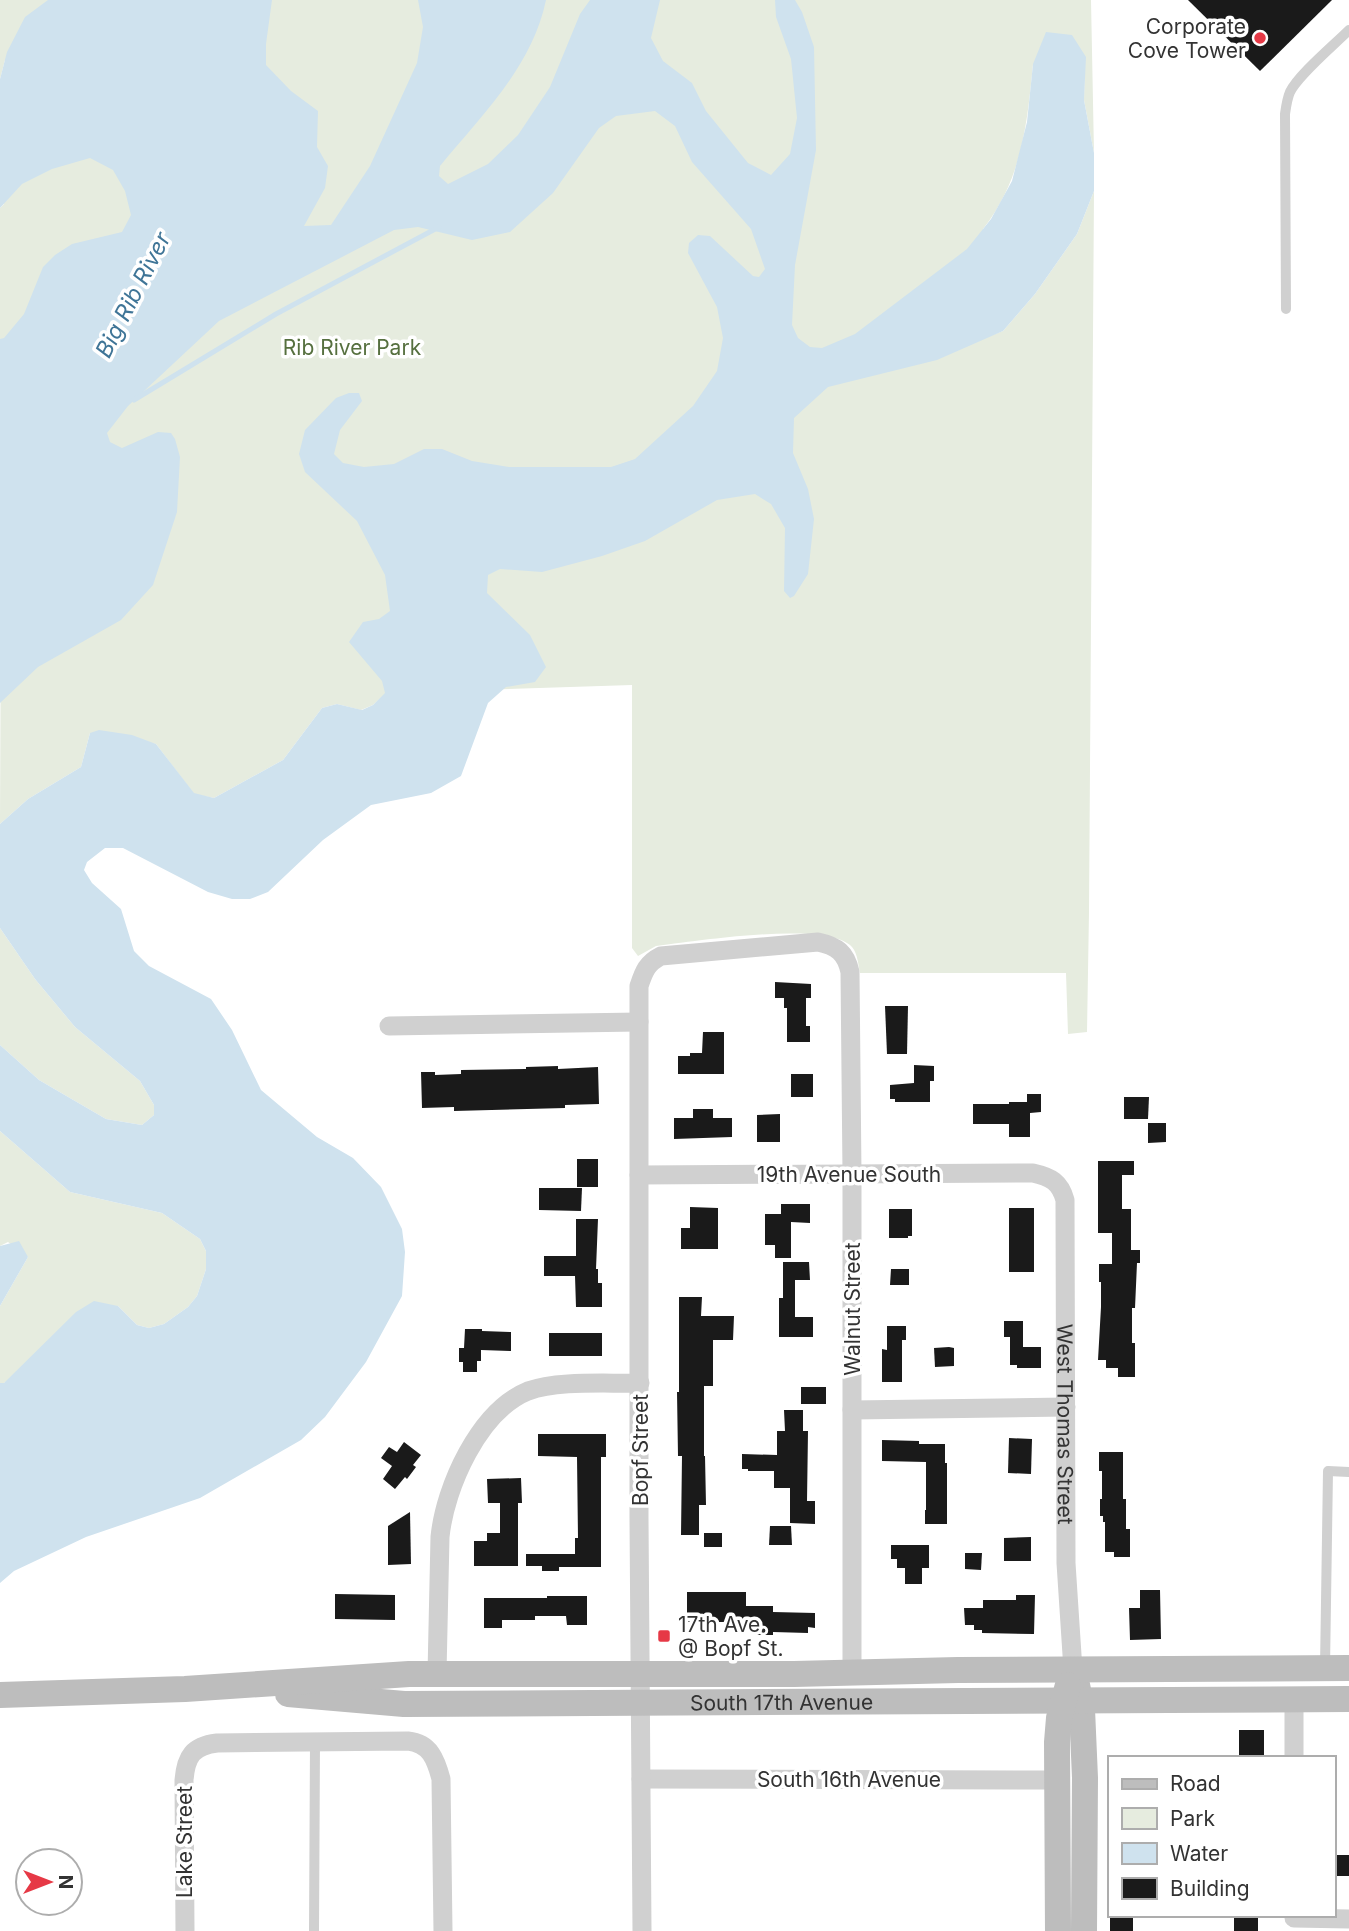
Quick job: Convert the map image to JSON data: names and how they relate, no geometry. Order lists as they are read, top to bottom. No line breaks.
{"streets":{"main road":["West Thomas Street","South 17th Avenue"],"street":["19th Avenue South","Walnut Street","Bopf Street","South 16th Avenue","Lake Street"]},"crossings":[["19th Avenue South","Walnut Street"],["19th Avenue South","West Thomas Street"],["19th Avenue South","Bopf Street"],["Walnut Street","Bopf Street"],["Walnut Street","South 17th Avenue"],["West Thomas Street","South 17th Avenue"],["West Thomas Street","South 16th Avenue"],["Bopf Street","South 17th Avenue"],["Bopf Street","South 16th Avenue"]],"water":["Big Rib River"],"parks":["Rib River Park"],"places":{"other":["Corporate Cove Tower"],"transit":["17th Ave. @ Bopf St."]},"legend":["Road","Park","Water","Building"],"north":"right"}
